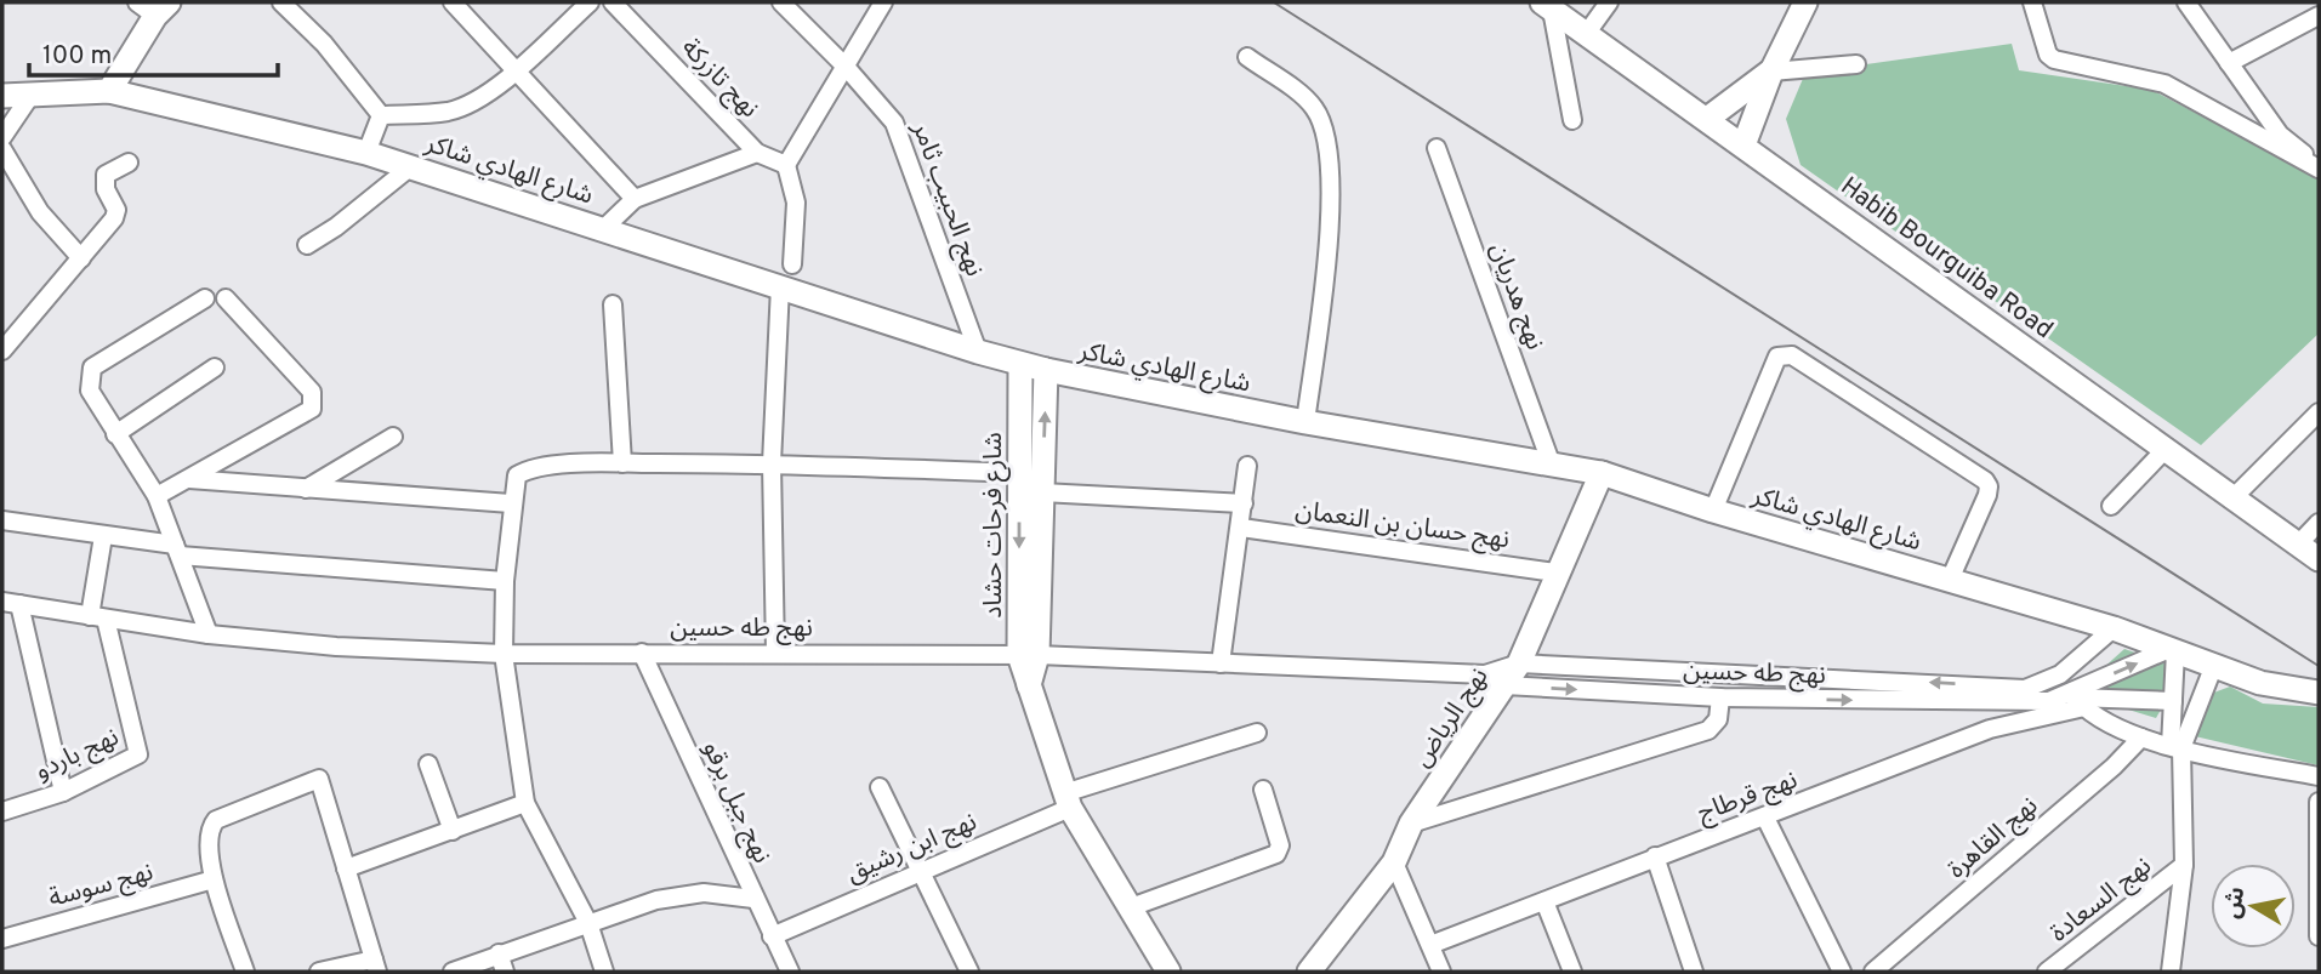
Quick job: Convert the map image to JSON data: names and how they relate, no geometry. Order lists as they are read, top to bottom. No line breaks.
{"streets":{"street":["نهج تازركة","شارع الهادي شاكر","نهج الحبيب ثامر","Habib Bourguiba Road","نهج هدريان","نهج حسان بن النعمان","شارع فرحات حشاد","نهج طه حسين","نهج الرياض","نهج باردو","نهج قرطاج","نهج جبل برقو","نهج القاهرة","نهج ابن رشيق","نهج سوسة","نهج السعادة"]},"crossings":[["شارع الهادي شاكر","نهج الحبيب ثامر"],["شارع الهادي شاكر","نهج هدريان"],["شارع الهادي شاكر","شارع فرحات حشاد"],["شارع الهادي شاكر","نهج الرياض"],["نهج حسان بن النعمان","نهج الرياض"],["شارع فرحات حشاد","نهج طه حسين"],["شارع فرحات حشاد","نهج ابن رشيق"],["نهج طه حسين","نهج الرياض"],["نهج طه حسين","نهج باردو"],["نهج طه حسين","نهج جبل برقو"],["نهج جبل برقو","نهج ابن رشيق"]],"scale_bar":"100 m","north":"left"}
